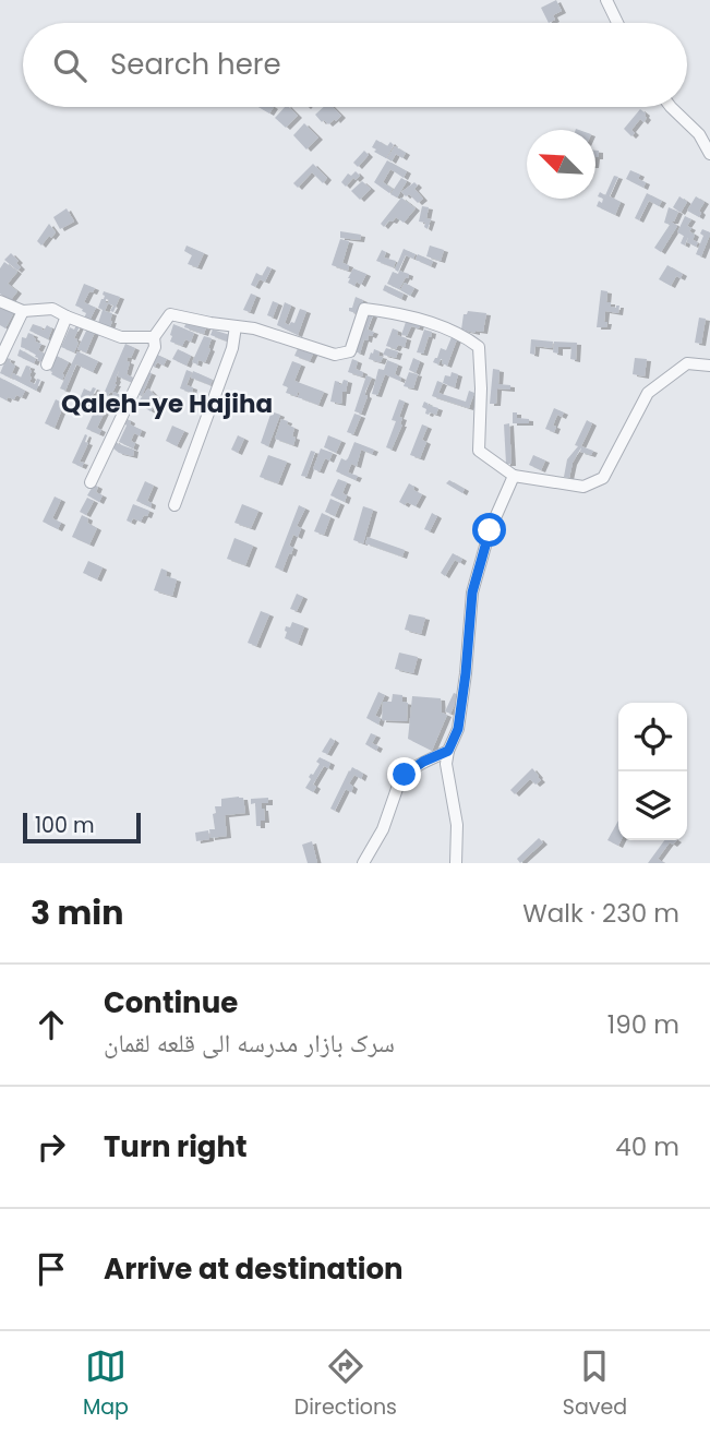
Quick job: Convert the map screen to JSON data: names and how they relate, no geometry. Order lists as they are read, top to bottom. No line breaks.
{"districts":["Qaleh-ye Hajiha"],"scale_bar":"100 m","north":"top left","page":{"search":"Search here","scale":"100 m","heading":["3 min","Walk · 230 m"],"list":[["Continue","سرک بازار مدرسه الی قلعه لقمان","190 m"],["Turn right","40 m"],"Arrive at destination"],"nav":["Map","Directions","Saved"]}}
